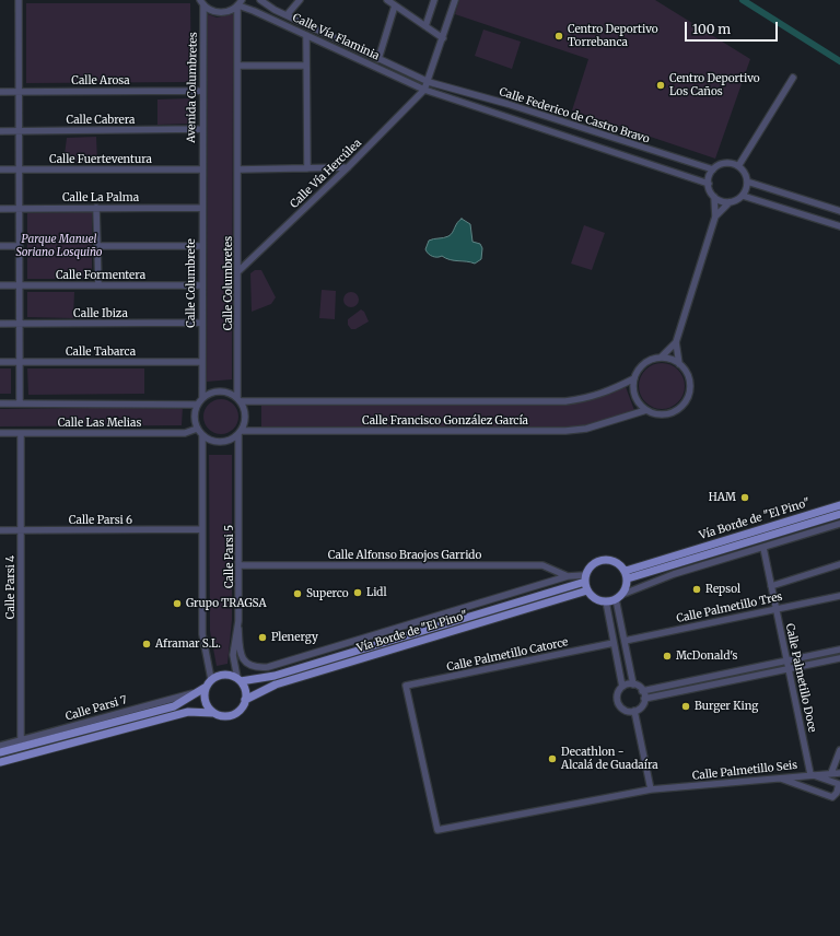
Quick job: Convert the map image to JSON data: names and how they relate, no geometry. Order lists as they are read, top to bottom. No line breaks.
{"streets":{"main road":["Vía Borde de \"El Pino\""],"street":["Calle Vía Flaminia","Calle Arosa","Avenida Columbretes","Calle Federico de Castro Bravo","Calle Cabrera","Calle Fuerteventura","Calle Vía Hercúlea","Calle La Palma","Calle Formentera","Calle Columbrete","Calle Columbretes","Calle Ibiza","Calle Tabarca","Calle Francisco González García","Calle Las Melias","Calle Parsi 6","Calle Alfonso Braojos Garrido","Calle Parsi 5","Calle Parsi 4","Calle Palmetillo Tres","Calle Palmetillo Catorce","Calle Palmetillo Doce","Calle Parsi 7","Calle Palmetillo Seis"]},"crossings":[["Calle Vía Flaminia","Calle Federico de Castro Bravo"],["Calle Vía Flaminia","Calle Vía Hercúlea"],["Calle Arosa","Avenida Columbretes"],["Avenida Columbretes","Calle Cabrera"],["Avenida Columbretes","Calle Fuerteventura"],["Avenida Columbretes","Calle Columbrete"],["Calle Federico de Castro Bravo","Calle Vía Hercúlea"],["Calle Fuerteventura","Calle Columbrete"],["Calle Vía Hercúlea","Calle Columbretes"],["Calle La Palma","Calle Columbrete"],["Calle Formentera","Calle Columbrete"],["Calle Columbrete","Calle Columbretes"],["Calle Columbrete","Calle Ibiza"],["Calle Columbrete","Calle Tabarca"],["Calle Columbrete","Calle Francisco González García"],["Calle Columbrete","Calle Las Melias"],["Calle Columbrete","Calle Parsi 5"],["Calle Columbretes","Calle Francisco González García"],["Calle Columbretes","Calle Las Melias"],["Calle Columbretes","Calle Parsi 5"],["Calle Francisco González García","Calle Las Melias"],["Calle Francisco González García","Calle Parsi 5"],["Calle Las Melias","Calle Parsi 5"],["Calle Las Melias","Calle Parsi 4"],["Vía Borde de \"El Pino\"","Calle Parsi 5"],["Calle Parsi 6","Calle Parsi 4"],["Calle Alfonso Braojos Garrido","Calle Parsi 5"],["Calle Parsi 4","Calle Parsi 7"],["Calle Palmetillo Tres","Calle Palmetillo Doce"],["Calle Palmetillo Catorce","Calle Palmetillo Seis"],["Calle Palmetillo Doce","Calle Palmetillo Seis"]],"parks":["Parque Manuel Soriano Losquiño"],"places":["Centro Deportivo Torrebanca","Centro Deportivo Los Caños","HAM","Repsol","Lidl","Superco","Grupo TRAGSA","Plenergy","Aframar S.L.","McDonald's","Burger King","Decathlon - Alcalá de Guadaíra"],"scale_bar":"100 m"}
